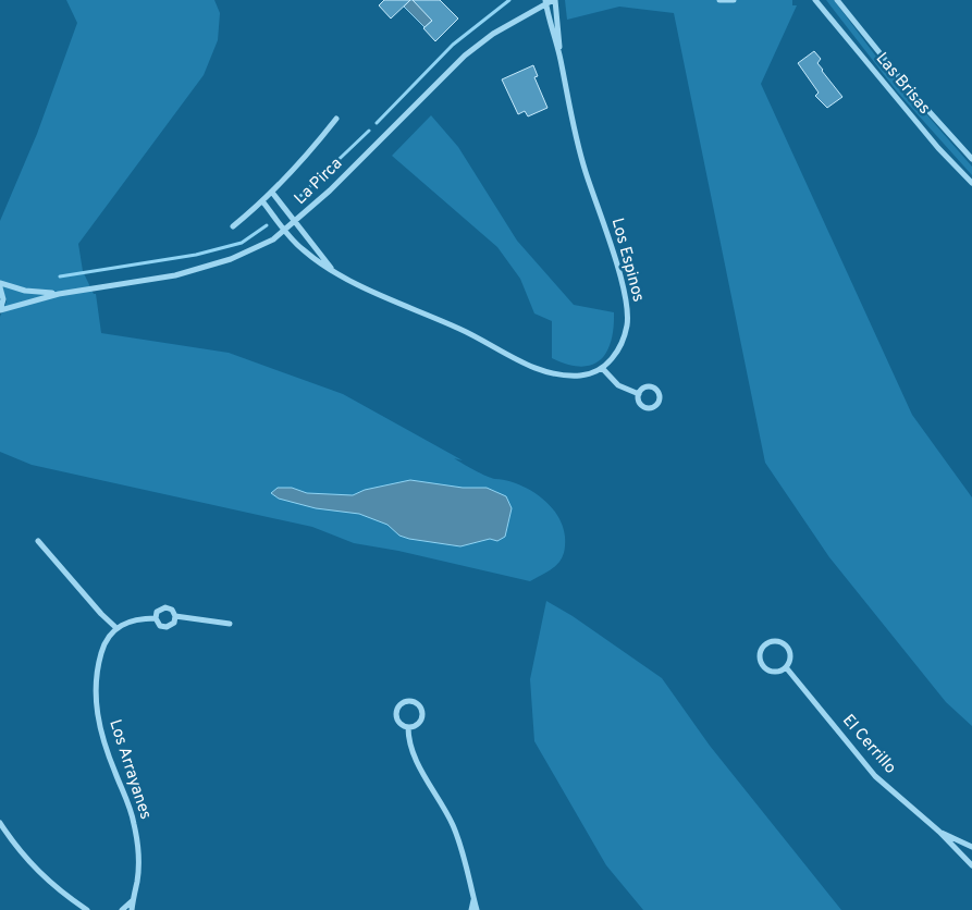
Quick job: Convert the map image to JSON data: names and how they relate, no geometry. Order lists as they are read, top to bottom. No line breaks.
{"streets":{"street":["Las Brisas","La Pirca","Los Espinos","El Cerrillo","Los Arrayanes"]},"crossings":[["La Pirca","Los Espinos"]]}
